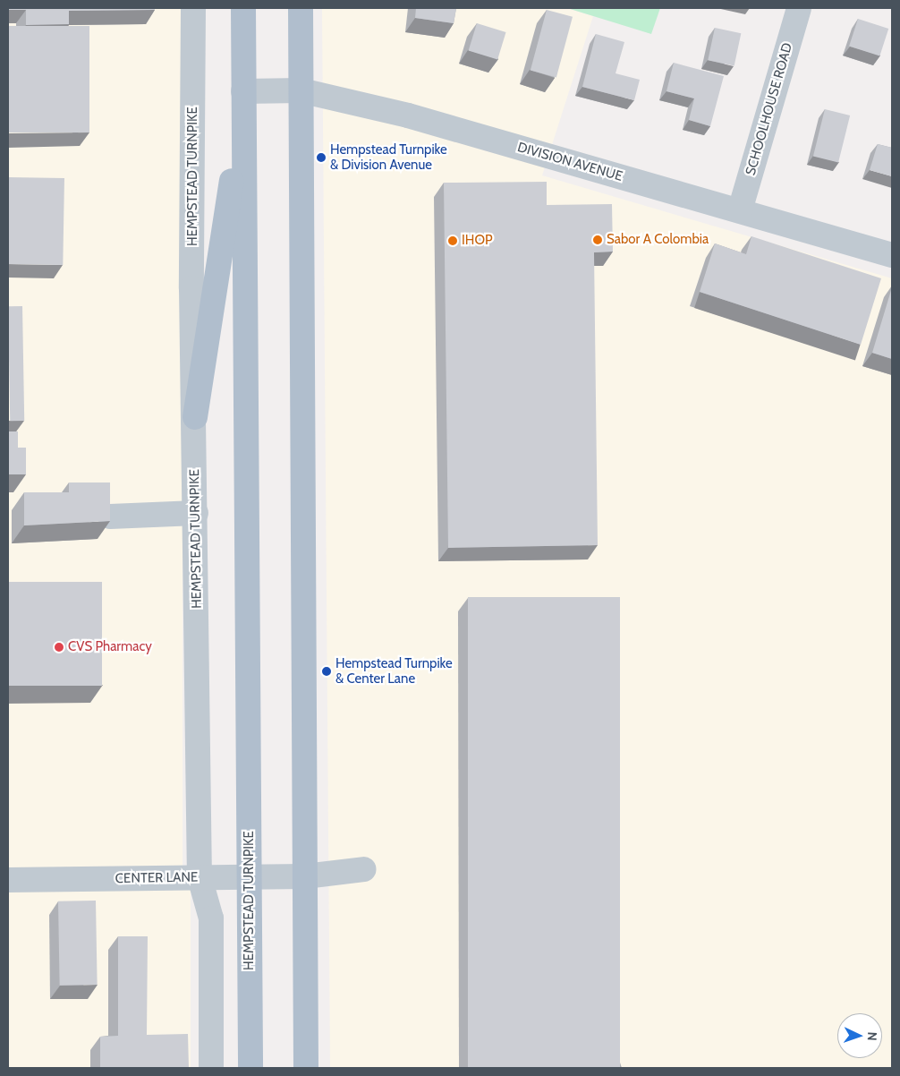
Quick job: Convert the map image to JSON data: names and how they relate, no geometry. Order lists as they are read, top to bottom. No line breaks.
{"streets":{"main road":["HEMPSTEAD TURNPIKE"],"street":["SCHOOLHOUSE ROAD","DIVISION AVENUE","CENTER LANE"]},"crossings":[["SCHOOLHOUSE ROAD","DIVISION AVENUE"],["DIVISION AVENUE","HEMPSTEAD TURNPIKE"],["HEMPSTEAD TURNPIKE","CENTER LANE"]],"places":["Hempstead Turnpike & Division Avenue","Sabor A Colombia","IHOP","CVS Pharmacy","Hempstead Turnpike & Center Lane"],"north":"right"}
